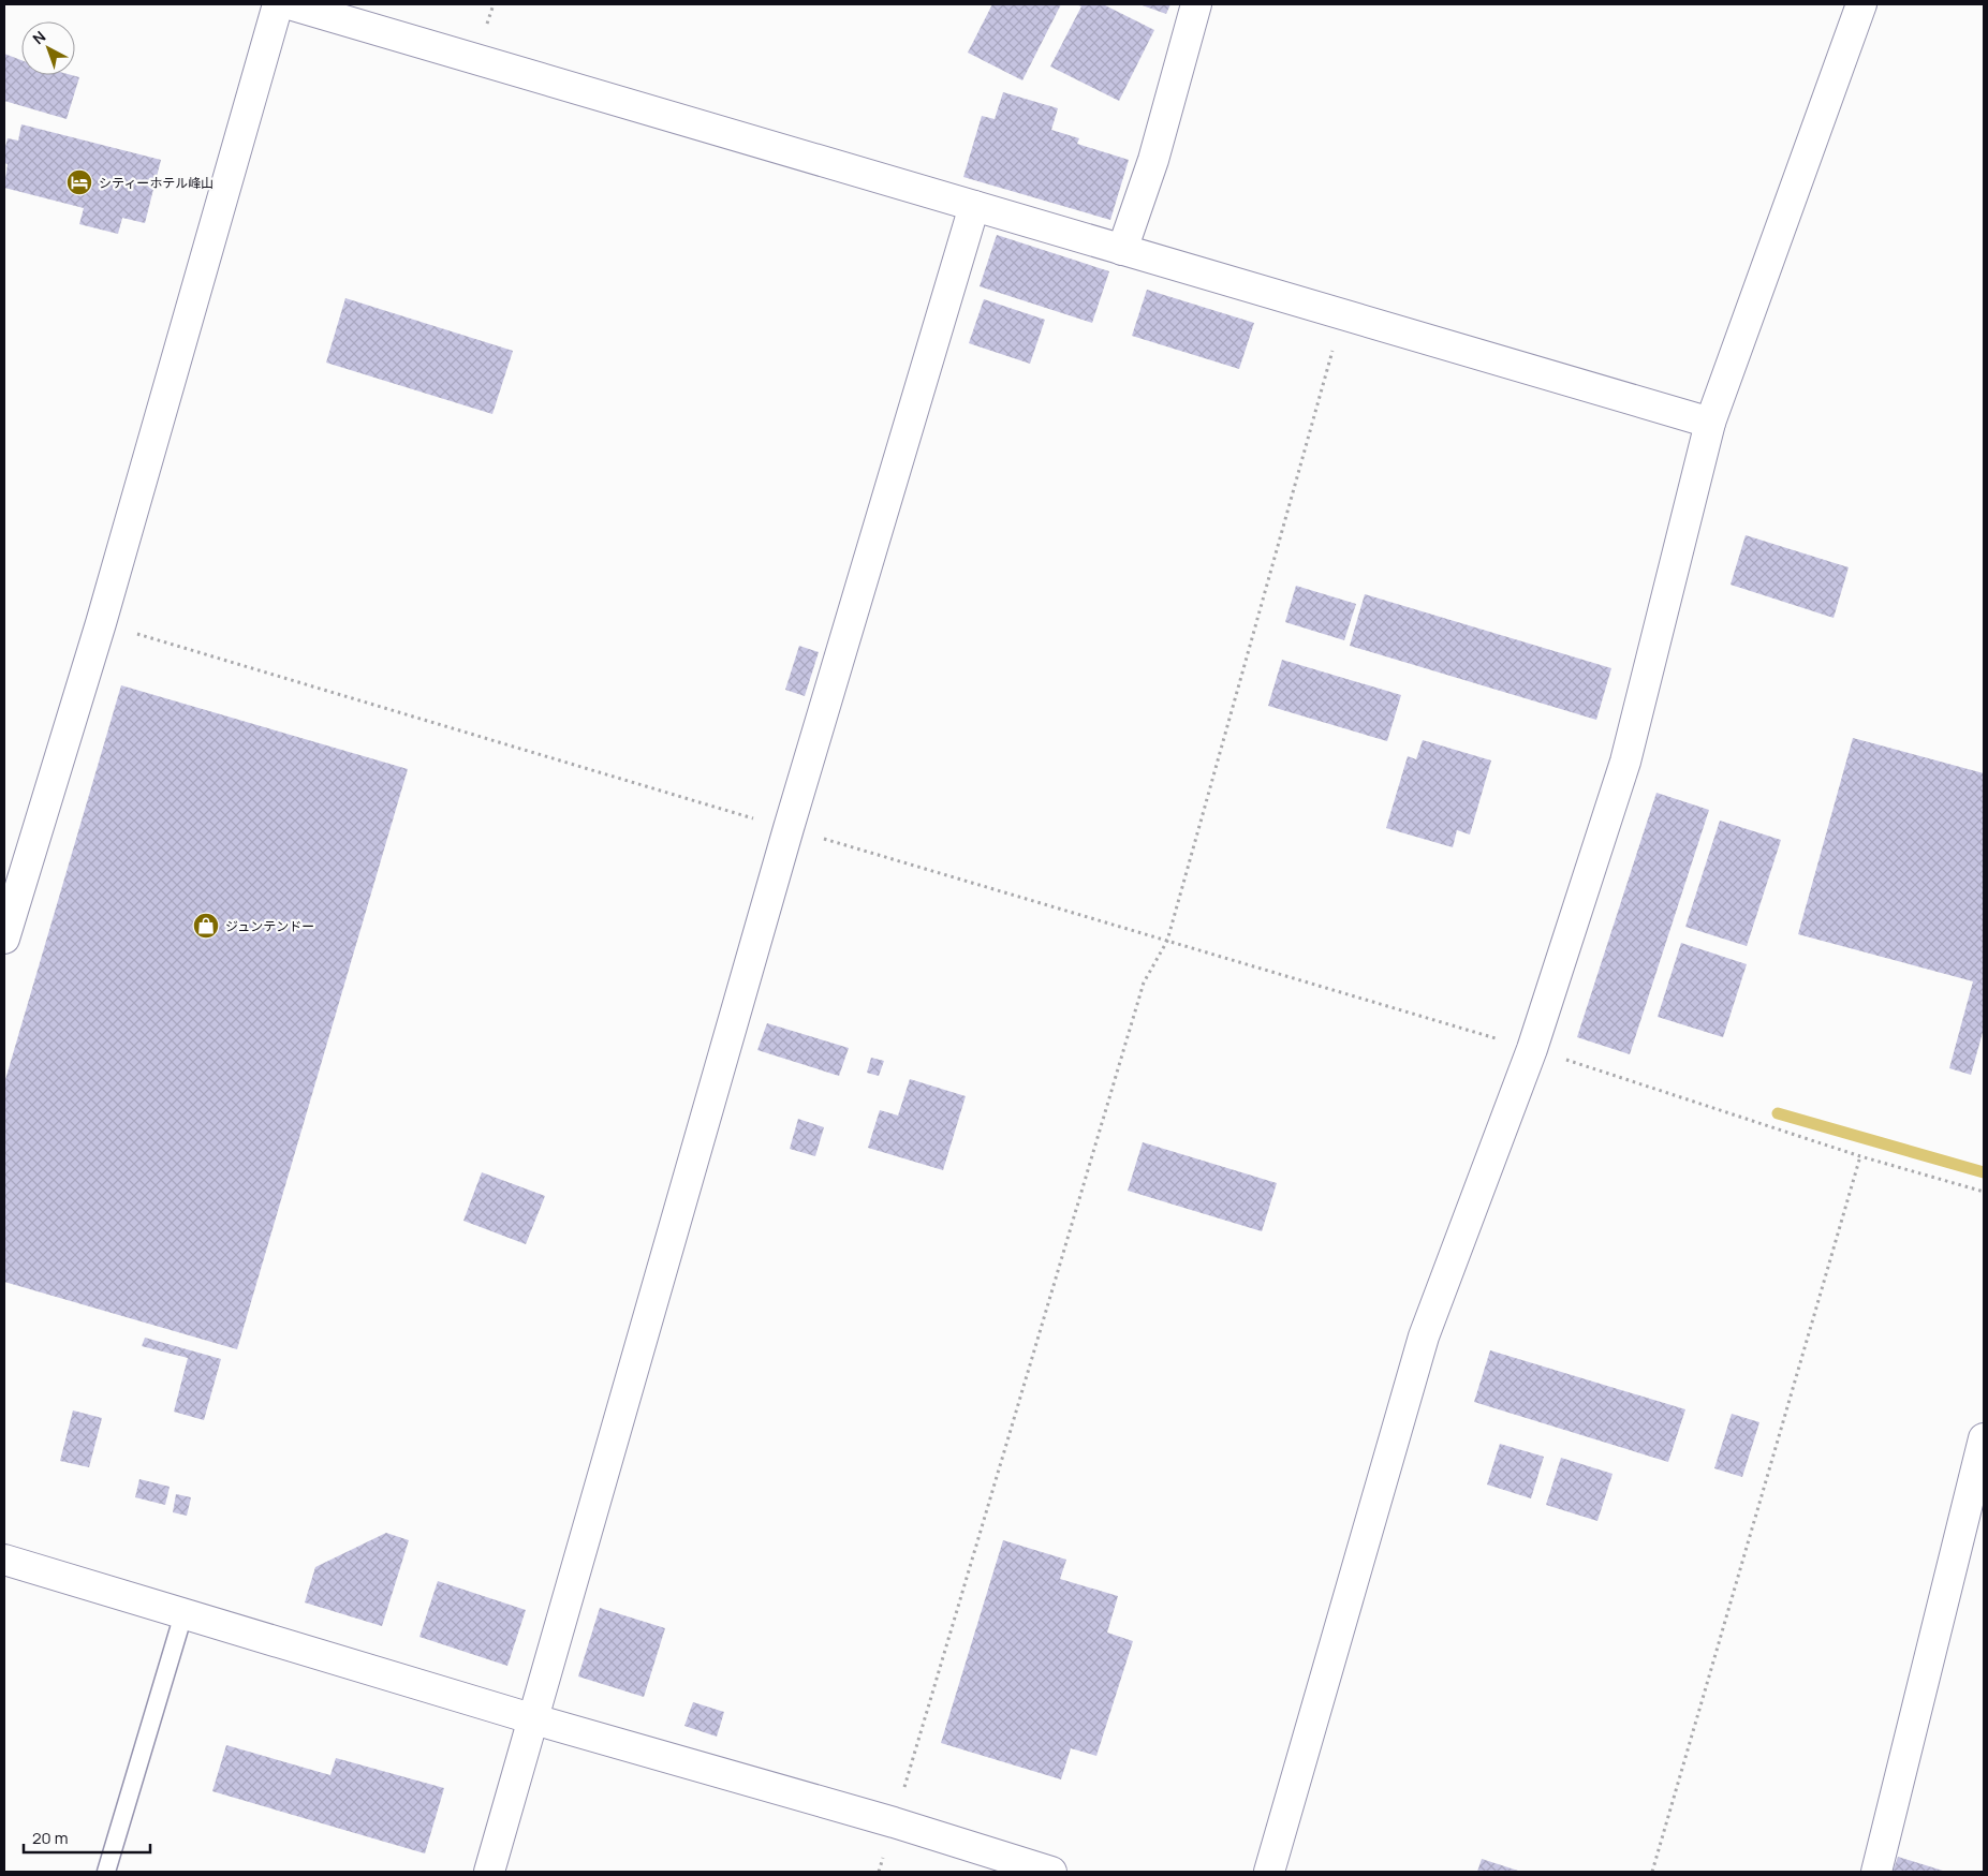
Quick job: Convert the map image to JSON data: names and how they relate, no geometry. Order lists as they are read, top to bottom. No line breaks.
{"places":{"hotel":["シティーホテル峰山"],"shop":["ジュンテンドー"]},"scale_bar":"20 m","north":"top left"}
